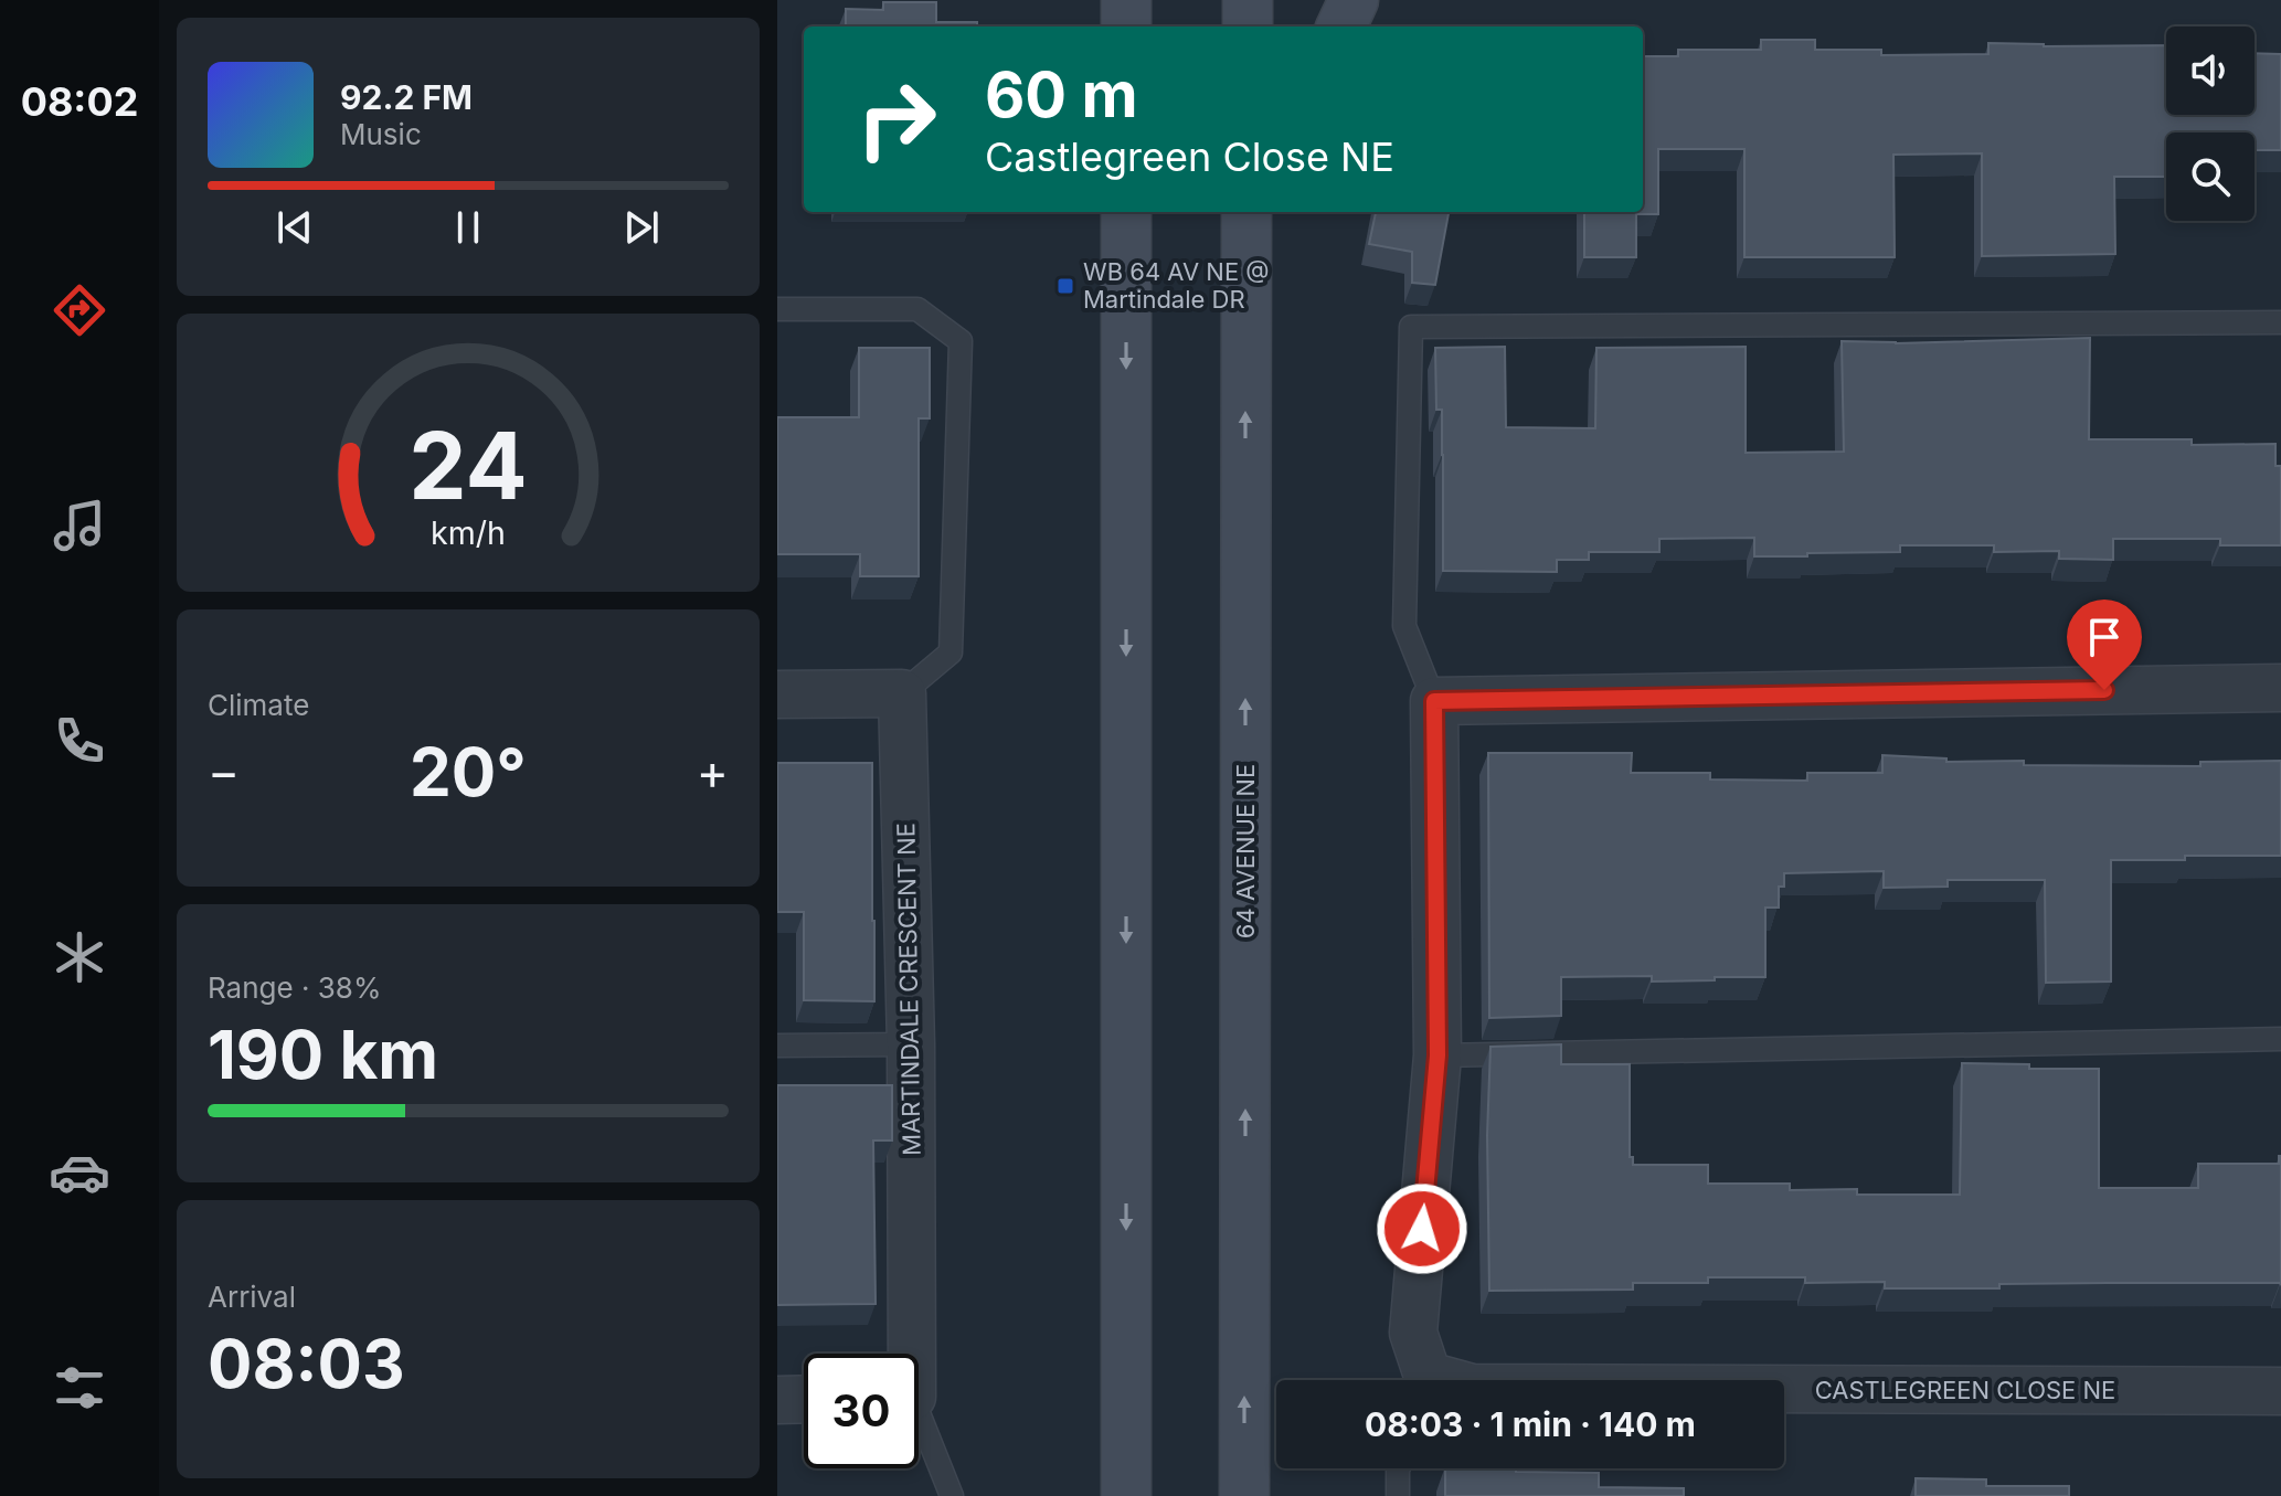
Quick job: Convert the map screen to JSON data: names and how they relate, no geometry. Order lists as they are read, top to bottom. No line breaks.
{"streets":{"main road":["64 AVENUE NE"],"street":["MARTINDALE CRESCENT NE","CASTLEGREEN CLOSE NE"]},"places":{"transit":["WB 64 AV NE @ Martindale DR"]},"page":{"tabs":"08:02","turn":["60 m","Castlegreen Close NE"],"song":["92.2 FM","Music"],"tile":["Climate",["Range · 38%","190 km"],["Arrival","08:03"]],"heat":["−","20°","+"],"limit":"30","trip":"08:03 · 1 min · 140 m","gauge":["24","km/h"]}}
